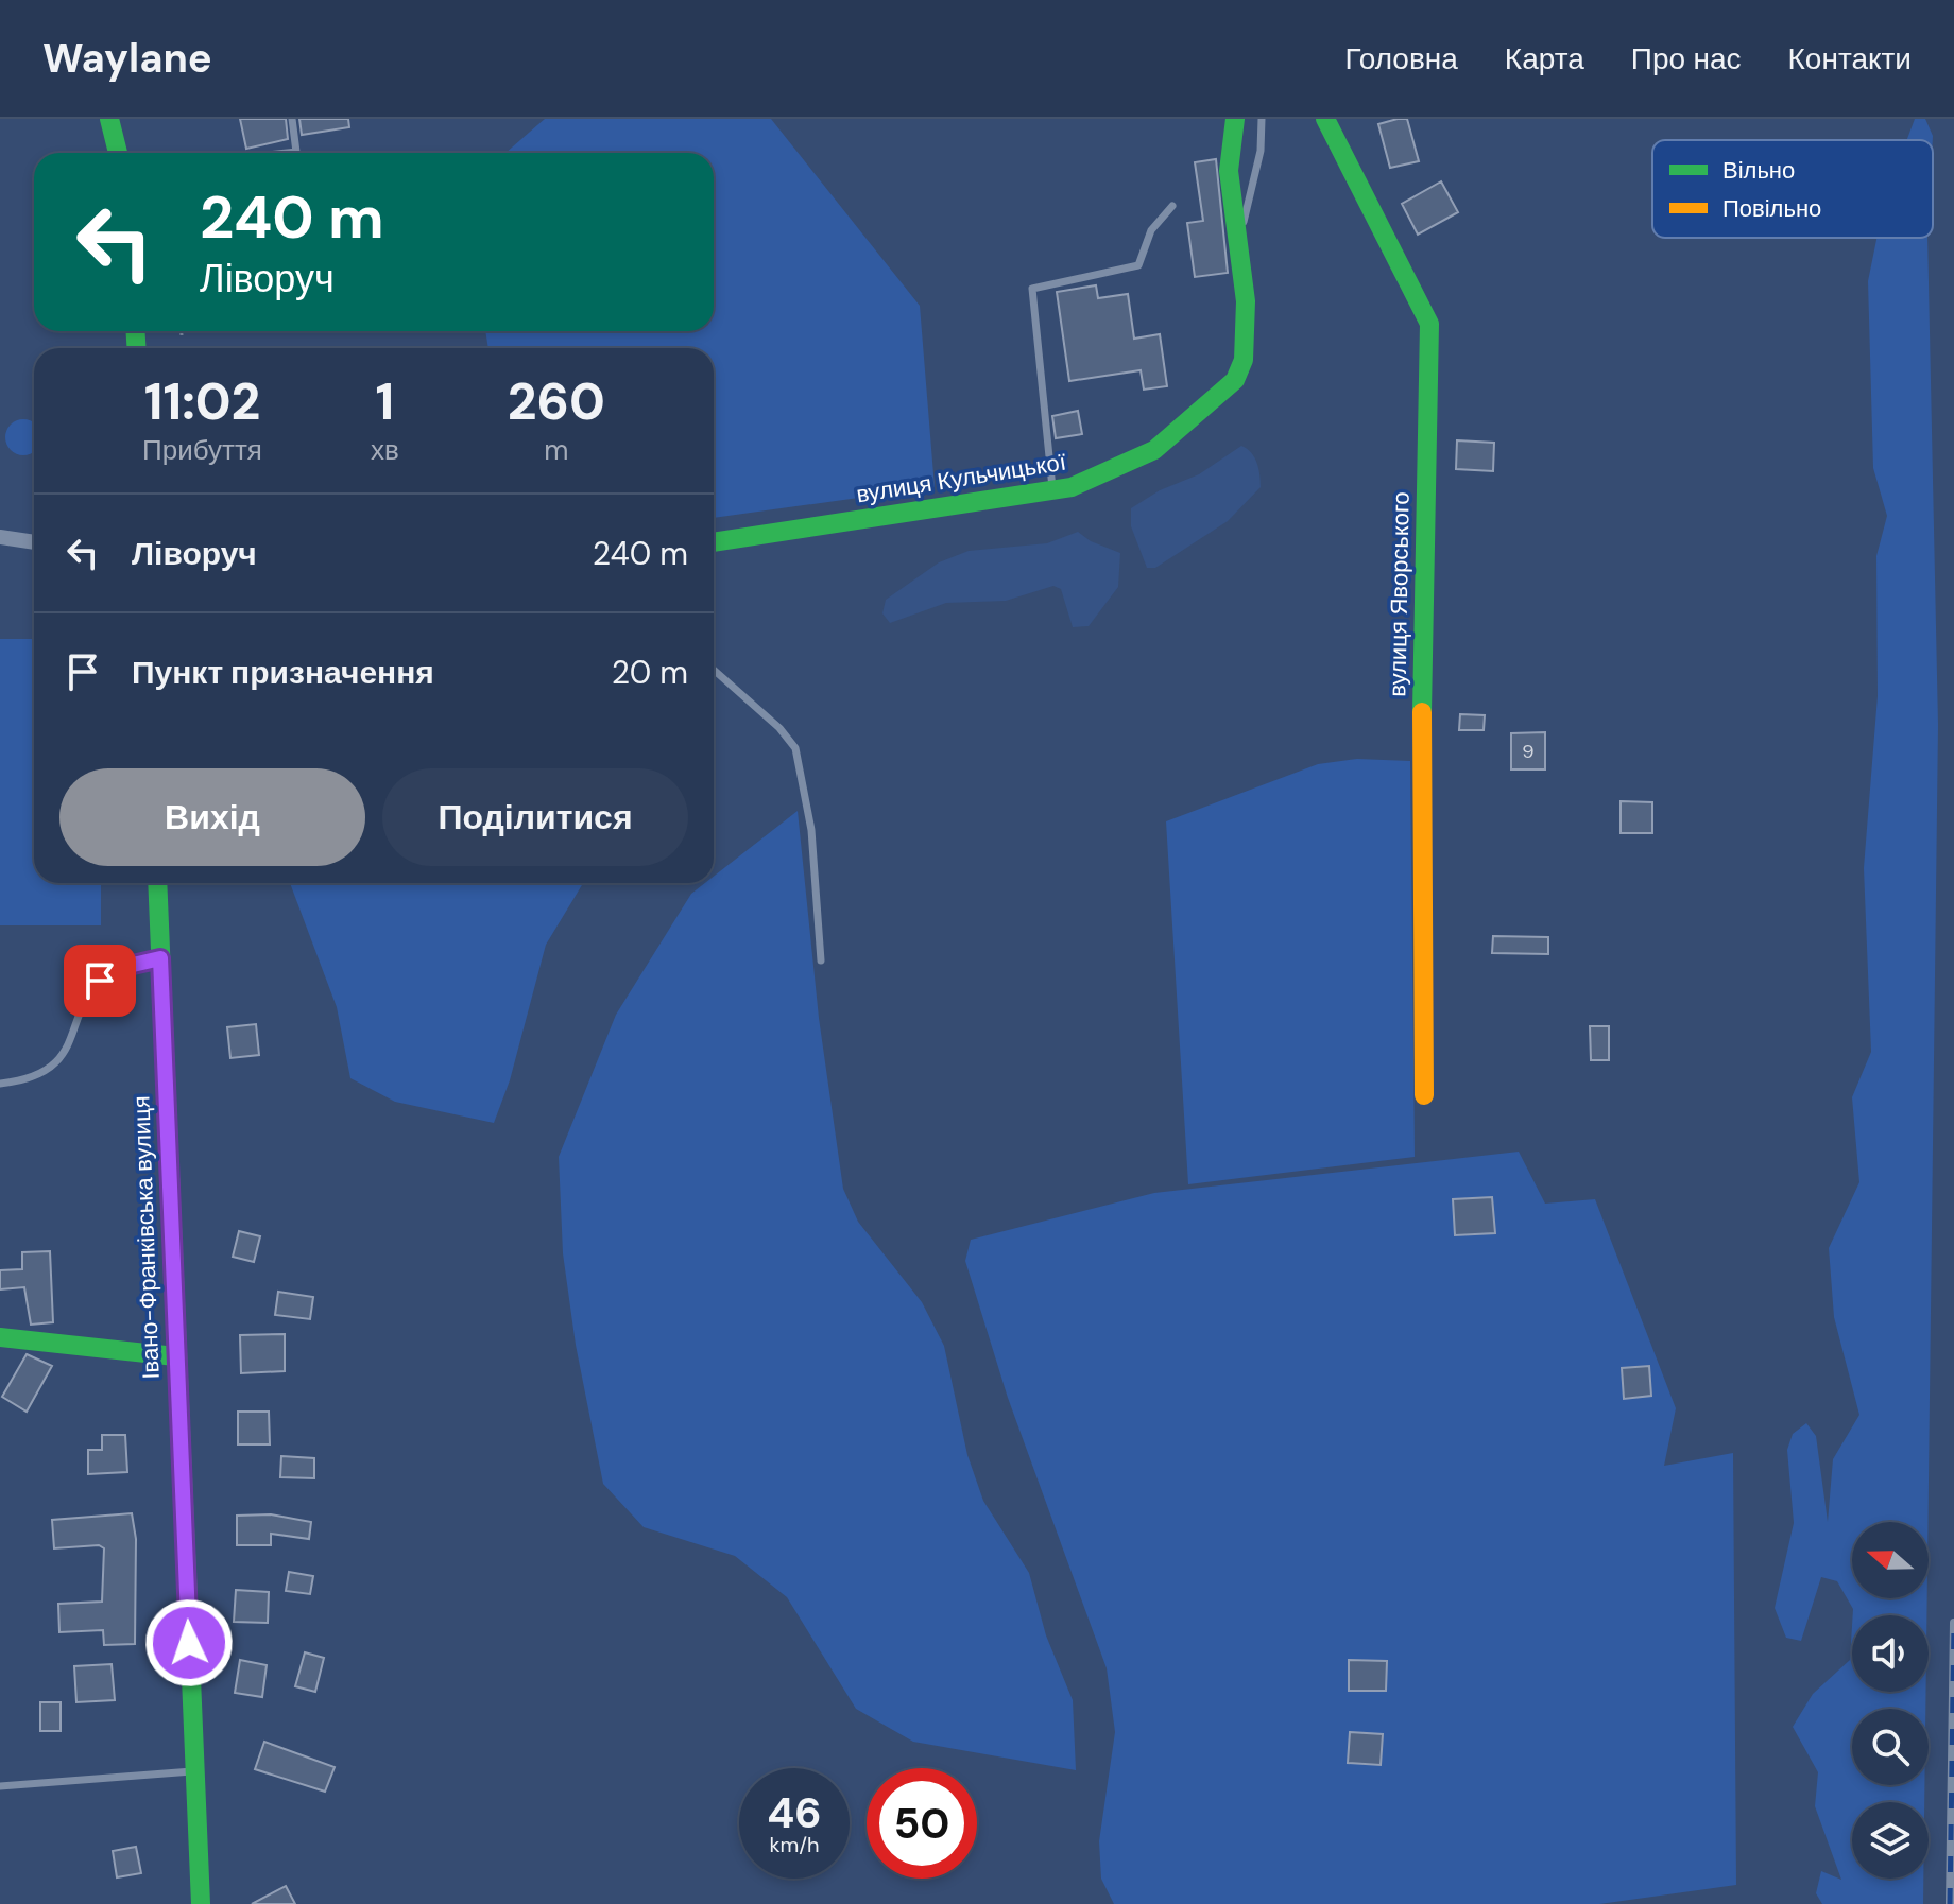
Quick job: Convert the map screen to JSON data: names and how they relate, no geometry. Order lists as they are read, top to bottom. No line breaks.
{"streets":{"street":["вулиця Кульчицької","вулиця Яворського","Івано-Франківська вулиця"]},"house_numbers":["9"],"legend":["Вільно","Повільно"],"north":"left","page":{"header":"Waylane","nav":["Головна","Карта","Про нас","Контакти"],"turn":["240 m","Ліворуч"],"eta":["11:02","Прибуття","1","хв","260","m"],"list":[{"name":"Ліворуч","value":"240 m"},{"name":"Пункт призначення","value":"20 m"}],"buttons":["Вихід","Поділитися"],"speed":"46 km/h","limit":"50"}}
